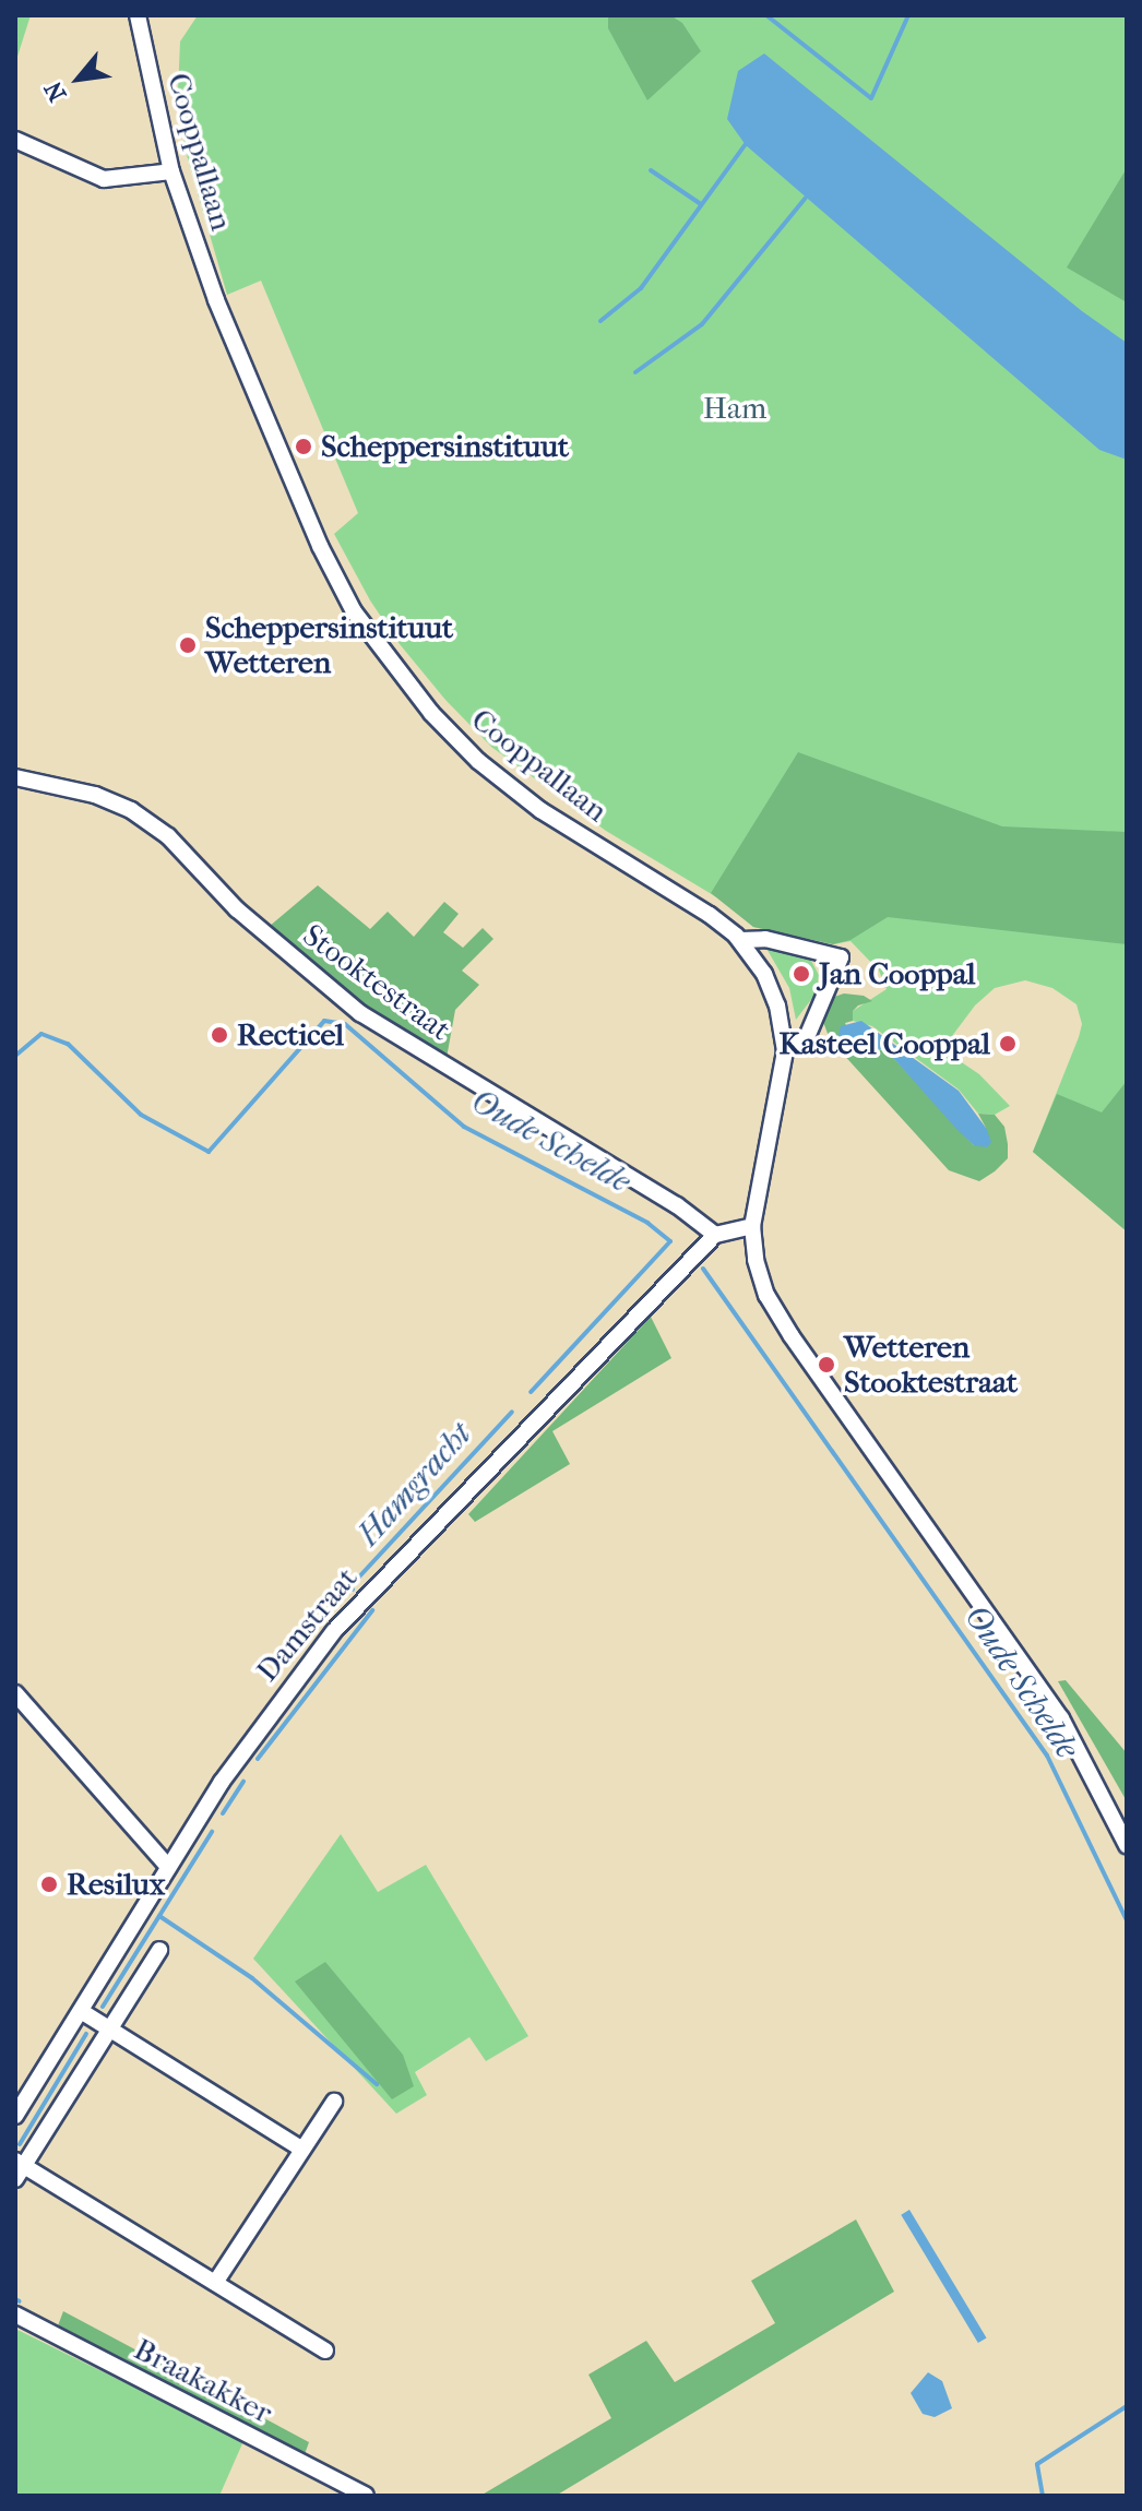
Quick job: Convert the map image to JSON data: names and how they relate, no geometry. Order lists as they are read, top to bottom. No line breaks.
{"streets":{"street":["Cooppallaan","Stooktestraat","Damstraat","Braakakker"]},"crossings":[["Stooktestraat","Damstraat"]],"water":["Oude Schelde","Hamgracht"],"parks":["Ham"],"places":["Scheppersinstituut","Scheppersinstituut Wetteren","Jan Cooppal","Recticel","Kasteel Cooppal","Wetteren Stooktestraat","Resilux"],"north":"bottom left"}
